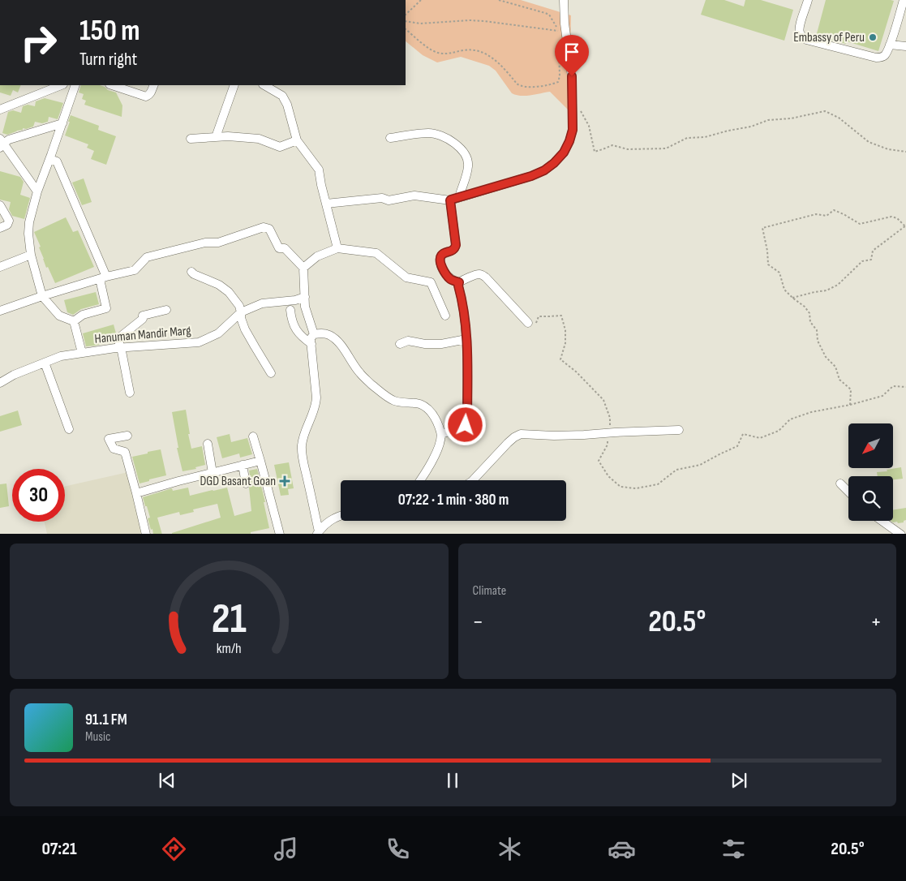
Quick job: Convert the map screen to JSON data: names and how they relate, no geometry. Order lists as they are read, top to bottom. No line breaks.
{"streets":{"street":["Hanuman Mandir Marg"]},"places":{"other":["Embassy of Peru"],"health":["DGD Basant Goan"]},"north":"bottom left","page":{"turn":["150 m","Turn right"],"limit":"30","trip":"07:22 · 1 min · 380 m","tile":"Climate","heat":["−","20.5°","+"],"song":["91.1 FM","Music"],"tabs":["07:21","20.5°"],"gauge":["21","km/h"]}}
